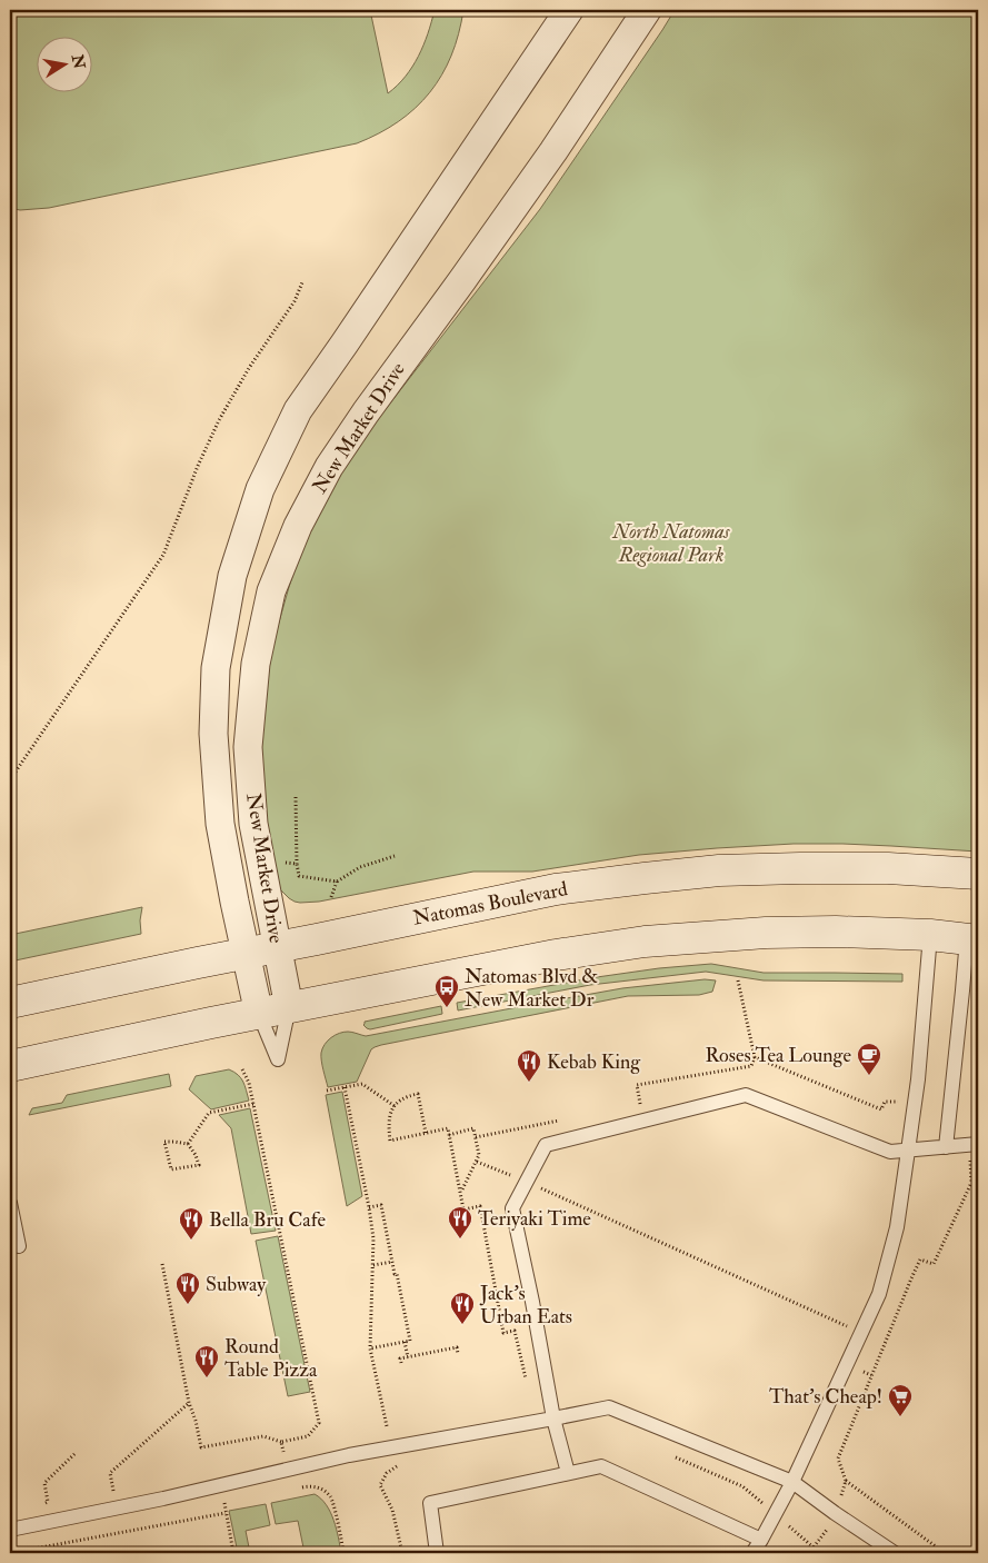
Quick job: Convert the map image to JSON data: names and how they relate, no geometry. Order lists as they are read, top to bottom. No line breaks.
{"streets":{"main road":["Natomas Boulevard"],"street":["New Market Drive"]},"crossings":[["New Market Drive","Natomas Boulevard"]],"parks":["North Natomas Regional Park"],"places":{"bus stop":["Natomas Blvd & New Market Dr"],"cafe":["Roses Tea Lounge"],"restaurant":["Kebab King","Teriyaki Time","Bella Bru Cafe","Subway","Jack's Urban Eats","Round Table Pizza"],"supermarket":["That’s Cheap!"]},"north":"right"}
